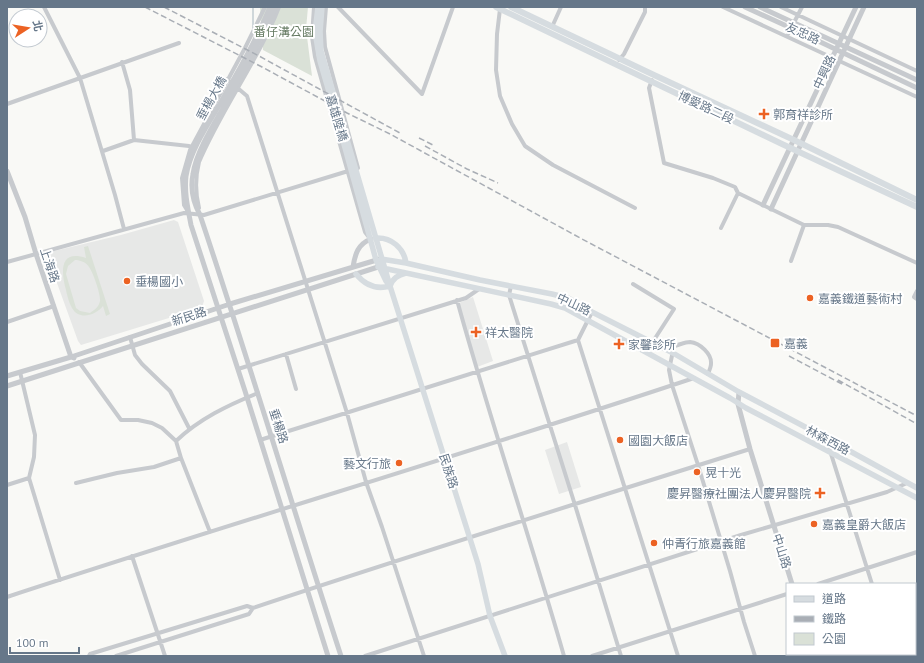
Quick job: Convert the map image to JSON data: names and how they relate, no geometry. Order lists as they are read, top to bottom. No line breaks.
{"streets":{"main road":["博愛路二段","嘉雄陸橋","中山路","林森西路","民族路"],"street":["友忠路","中興路","垂楊大橋","上海路","新民路","垂楊路"]},"crossings":[["友忠路","中興路"],["中興路","博愛路二段"],["垂楊大橋","垂楊路"],["嘉雄陸橋","民族路"],["上海路","新民路"],["中山路","新民路"],["中山路","林森西路"],["中山路","民族路"],["新民路","垂楊路"],["新民路","民族路"]],"parks":["番仔溝公園"],"places":{"health":["郭育祥診所","祥太醫院","家馨診所","慶昇醫療社團法人慶昇醫院"],"other":["垂楊國小","嘉義鐵道藝術村","國園大飯店","藝文行旅","晃十光","嘉義皇爵大飯店","仲青行旅嘉義館"],"transit":["嘉義"]},"legend":["道路","鐵路","公園"],"scale_bar":"100 m","north":"right"}
